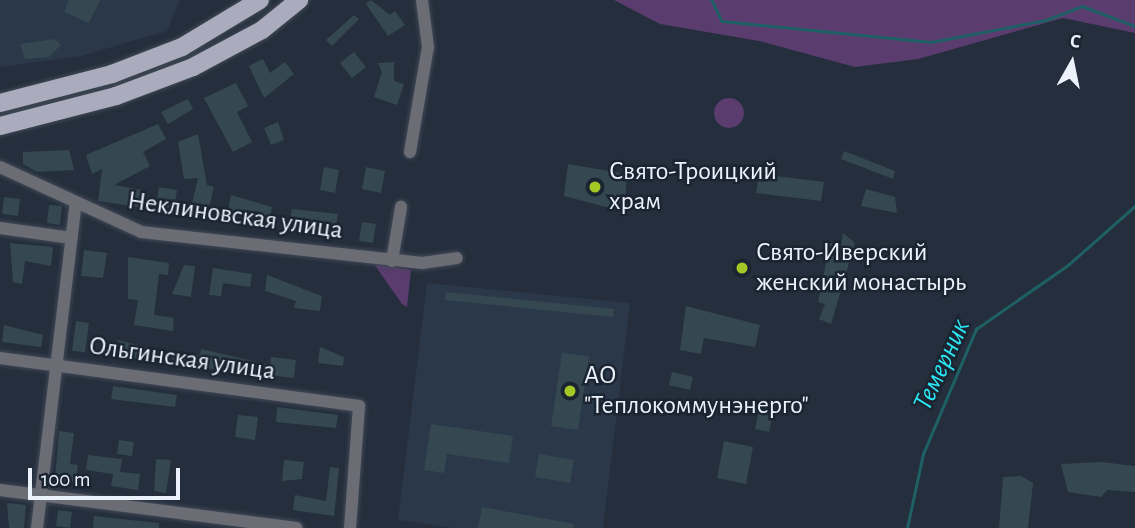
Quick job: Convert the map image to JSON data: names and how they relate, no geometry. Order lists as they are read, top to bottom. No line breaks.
{"streets":{"street":["Неклиновская улица","Ольгинская улица"]},"water":["Темерник"],"places":["Свято-Троицкий храм","Свято-Иверский женский монастырь","АО \"Теплокоммунэнерго\""],"scale_bar":"100 m","north":"top"}
